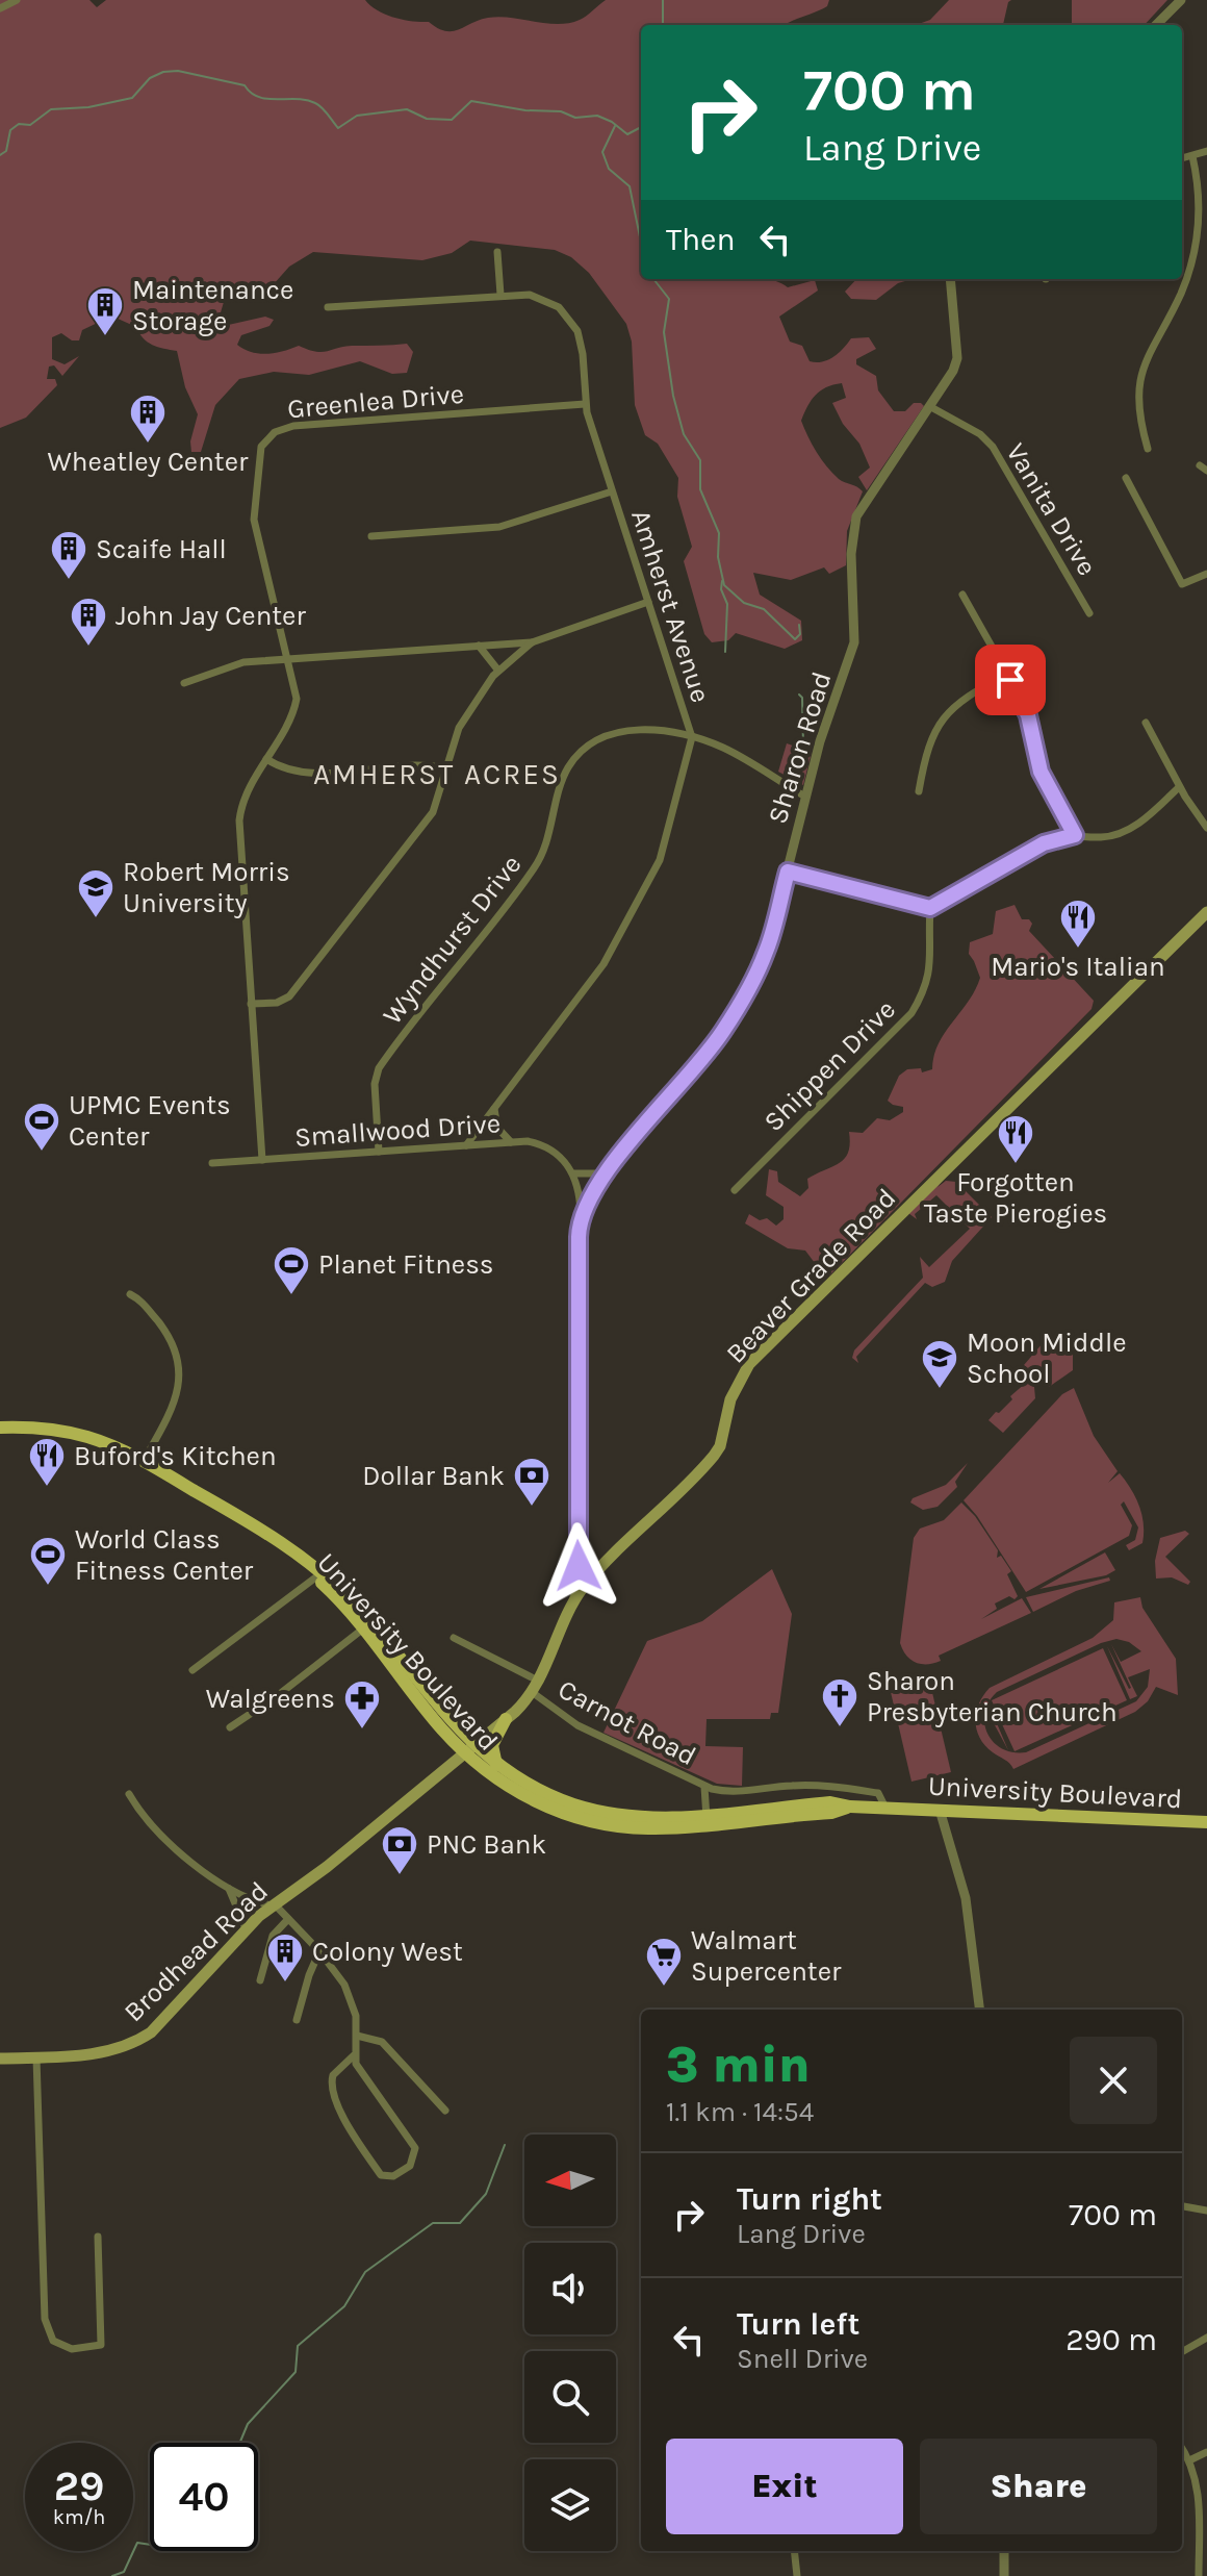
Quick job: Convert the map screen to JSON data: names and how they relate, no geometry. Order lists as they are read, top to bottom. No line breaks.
{"streets":{"main road":["Beaver Grade Road","University Boulevard","Brodhead Road"],"street":["Greenlea Drive","Vanita Drive","Amherst Avenue","Sharon Road","Wyndhurst Drive","Shippen Drive","Smallwood Drive","Carnot Road"]},"crossings":[["Greenlea Drive","Amherst Avenue"],["Greenlea Drive","Smallwood Drive"],["Vanita Drive","Sharon Road"],["Amherst Avenue","Wyndhurst Drive"],["Amherst Avenue","Smallwood Drive"],["Sharon Road","Wyndhurst Drive"],["Sharon Road","Beaver Grade Road"],["Wyndhurst Drive","Smallwood Drive"],["Beaver Grade Road","University Boulevard"],["Beaver Grade Road","Carnot Road"],["Beaver Grade Road","Brodhead Road"],["University Boulevard","Carnot Road"],["University Boulevard","Brodhead Road"]],"districts":["AMHERST ACRES"],"places":{"building":["Maintenance Storage","Wheatley Center","Scaife Hall","John Jay Center","Colony West"],"school or university":["Robert Morris University","Moon Middle School"],"restaurant":["Mario's Italian","Forgotten Taste Pierogies","Buford's Kitchen"],"sports":["UPMC Events Center","Planet Fitness","World Class Fitness Center"],"bank":["Dollar Bank","PNC Bank"],"church":["Sharon Presbyterian Church"],"pharmacy":["Walgreens"],"supermarket":["Walmart Supercenter"]},"north":"left","page":{"turn":["700 m","Lang Drive"],"then":"Then","heading":["3 min","1.1 km · 14:54"],"list":[{"name":"Turn right","note":"Lang Drive","value":"700 m"},{"name":"Turn left","note":"Snell Drive","value":"290 m"}],"buttons":["Exit","Share"],"speed":"29 km/h","limit":"40"}}
